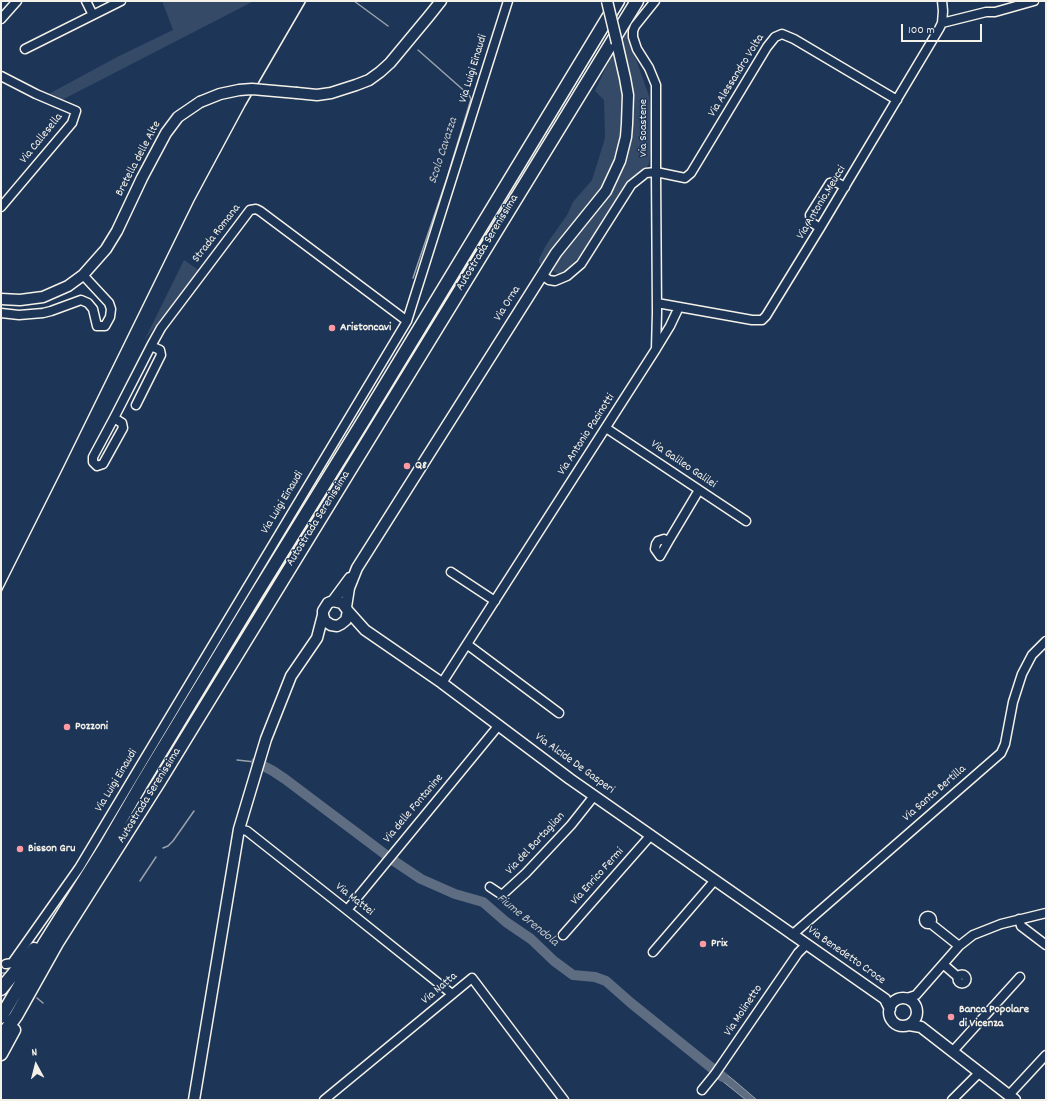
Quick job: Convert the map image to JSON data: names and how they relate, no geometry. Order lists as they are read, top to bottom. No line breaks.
{"streets":{"highway":["Autostrada Serenissima"],"main road":["Bretella delle Alte","Via Orna","Via Alcide De Gasperi","Via Benedetto Croce"],"street":["Via Luigi Einaudi","Via Alessandro Volta","Via Soastene","Via Callesella","Via Antonio Meucci","Strada Romana","Via Antonio Pacinotti","Via Galileo Galilei","Via Santa Bertilla","Via delle Fontanine","Via del Bartaglian","Via Enrico Fermi","Via Mattei","Via Natta","Via Molinetto"]},"crossings":[["Via Luigi Einaudi","Strada Romana"],["Via Alessandro Volta","Via Soastene"],["Via Alessandro Volta","Via Antonio Meucci"],["Via Soastene","Via Orna"],["Via Orna","Via Alcide De Gasperi"],["Via Antonio Pacinotti","Via Galileo Galilei"],["Via Antonio Pacinotti","Via Alcide De Gasperi"],["Via Alcide De Gasperi","Via Santa Bertilla"],["Via Alcide De Gasperi","Via delle Fontanine"],["Via Alcide De Gasperi","Via del Bartaglian"],["Via Alcide De Gasperi","Via Enrico Fermi"],["Via Alcide De Gasperi","Via Benedetto Croce"],["Via Santa Bertilla","Via Benedetto Croce"],["Via delle Fontanine","Via Mattei"],["Via Mattei","Via Natta"],["Via Benedetto Croce","Via Molinetto"]],"water":["Scolo Cavazza","Fiume Brendola"],"places":["Aristoncavi","Q8","Pozzoni","Bisson Gru","Prix","Banca Popolare di Vicenza"],"scale_bar":"100 m","north":"top"}
